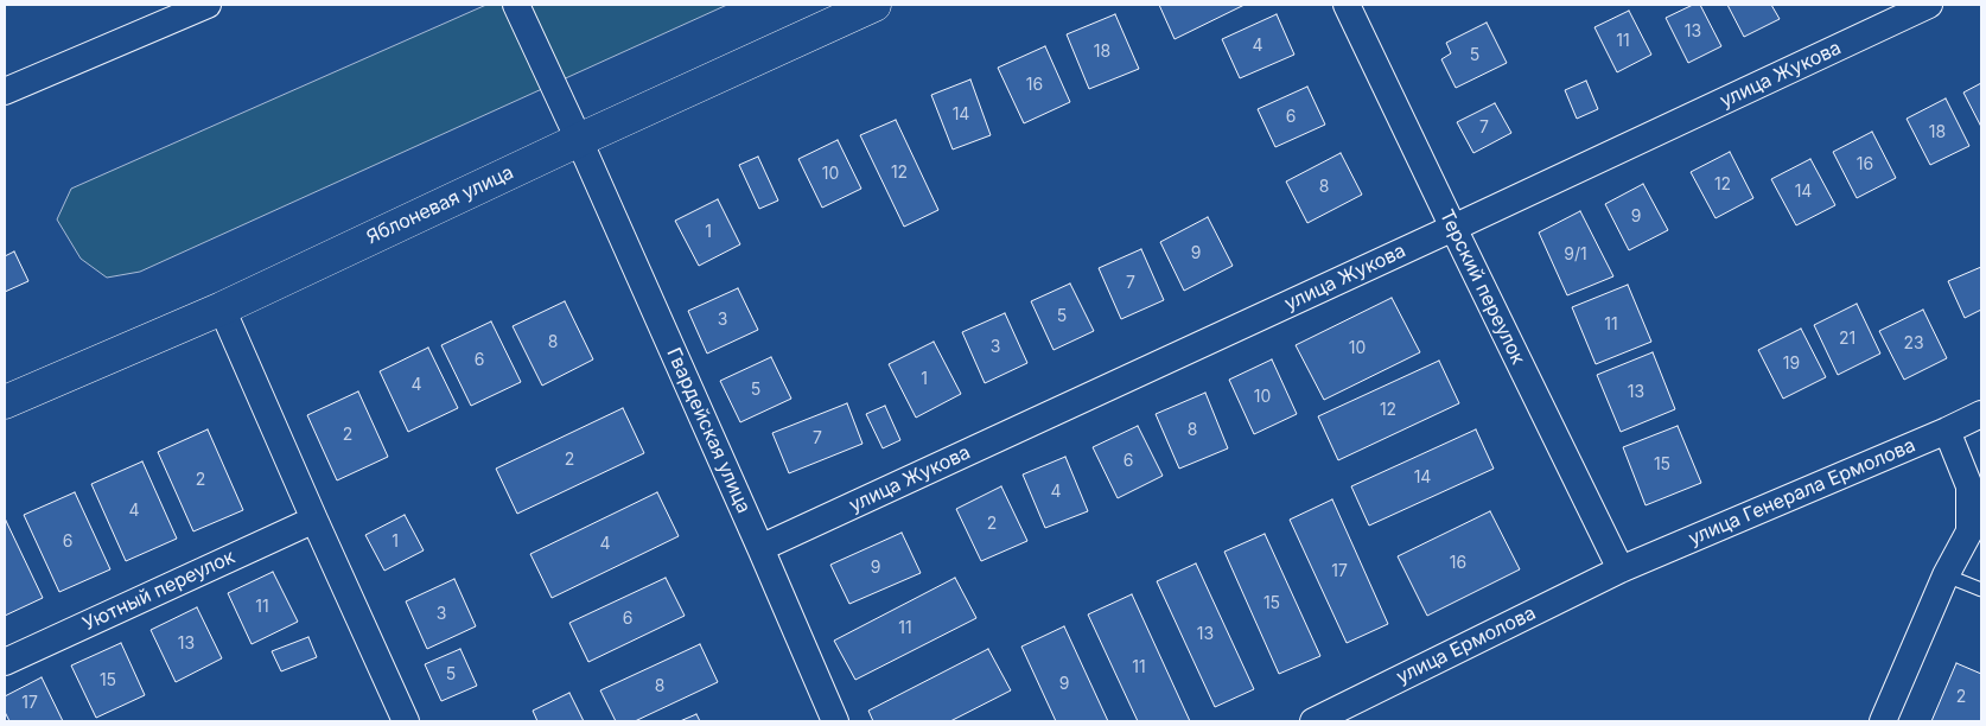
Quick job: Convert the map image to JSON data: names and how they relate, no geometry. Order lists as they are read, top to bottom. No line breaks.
{"streets":{"street":["улица Жукова","Яблоневая улица","Терский переулок","Гвардейская улица","улица Генерала Ермолова","Уютный переулок","улица Ермолова"]},"crossings":[["улица Жукова","Терский переулок"],["улица Жукова","Гвардейская улица"],["Яблоневая улица","Гвардейская улица"],["Терский переулок","улица Генерала Ермолова"],["Терский переулок","улица Ермолова"],["улица Генерала Ермолова","улица Ермолова"]],"house_numbers":["13","11","4","18","5","16","14","6","7","18","16","12","10","12","8","14","9","1","9","9/1","7","5","3","11","21","8","23","3","10","6","19","1","4","5","13","10","12","8","2","7","2","6","15","14","2","4","4","2","6","1","4","16","9","17","15","11","3","6","11","13","13","11","5","15","9","8","2","17"]}
